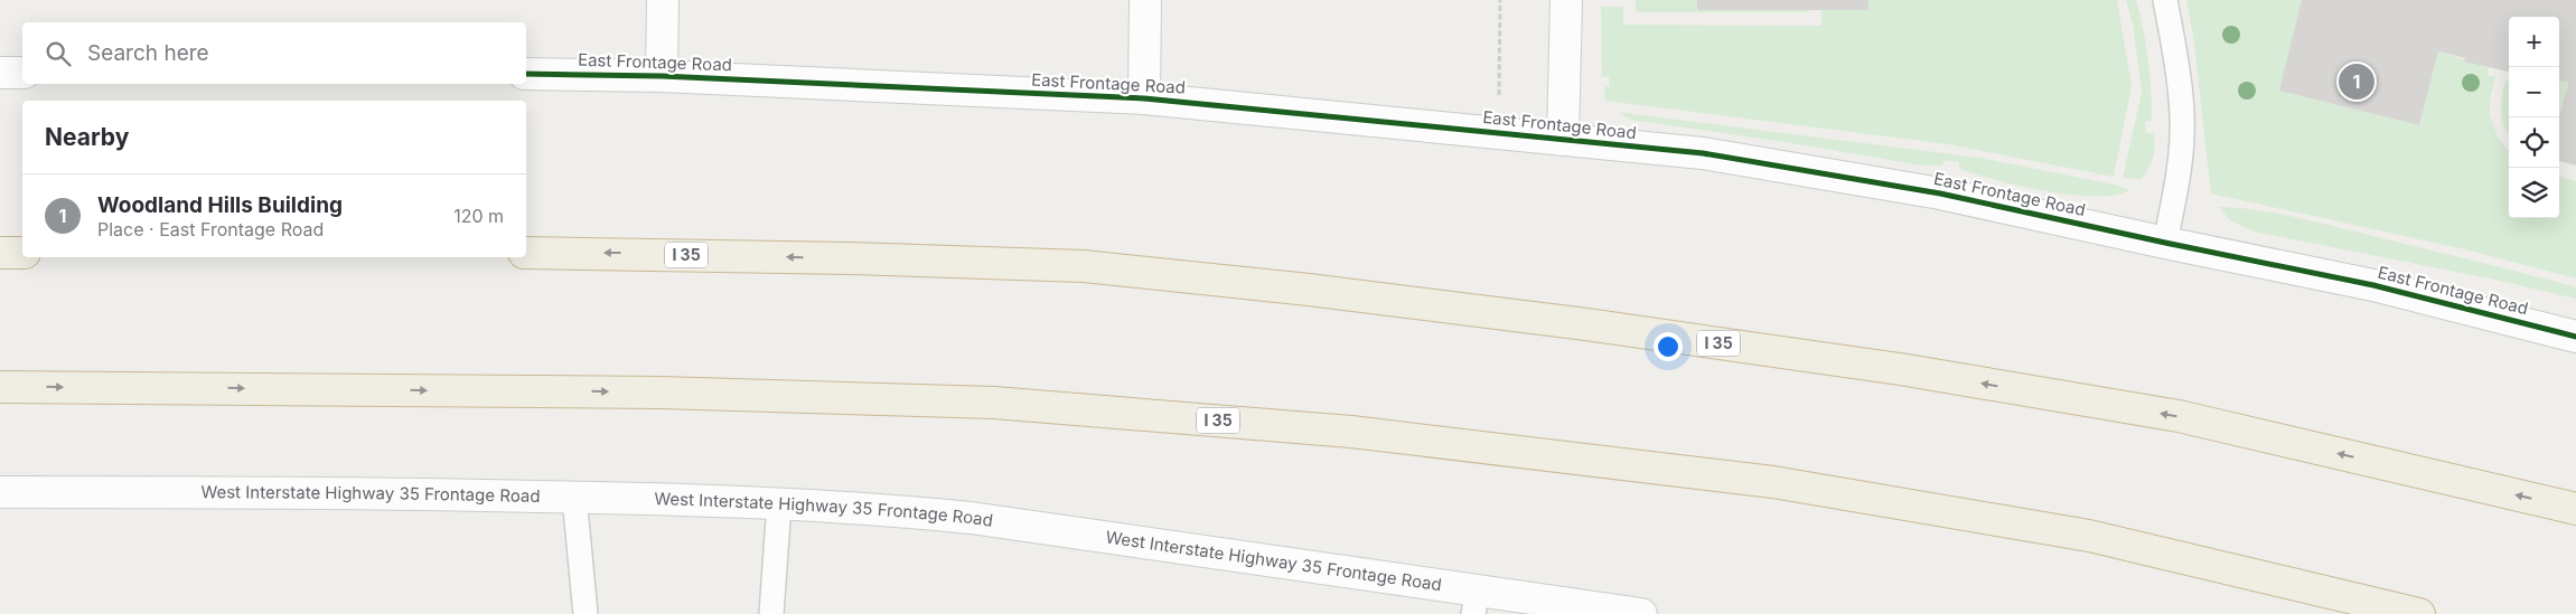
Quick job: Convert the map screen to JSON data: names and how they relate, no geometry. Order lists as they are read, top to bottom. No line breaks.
{"streets":{"highway":["I 35"],"street":["East Frontage Road","West Interstate Highway 35 Frontage Road"]},"page":{"map_buttons":["+","−"],"search":"Search here","pins":"1","heading":"Nearby","list":[{"mark":"1","name":"Woodland Hills Building","note":"Place · East Frontage Road","value":"120 m"}]}}
